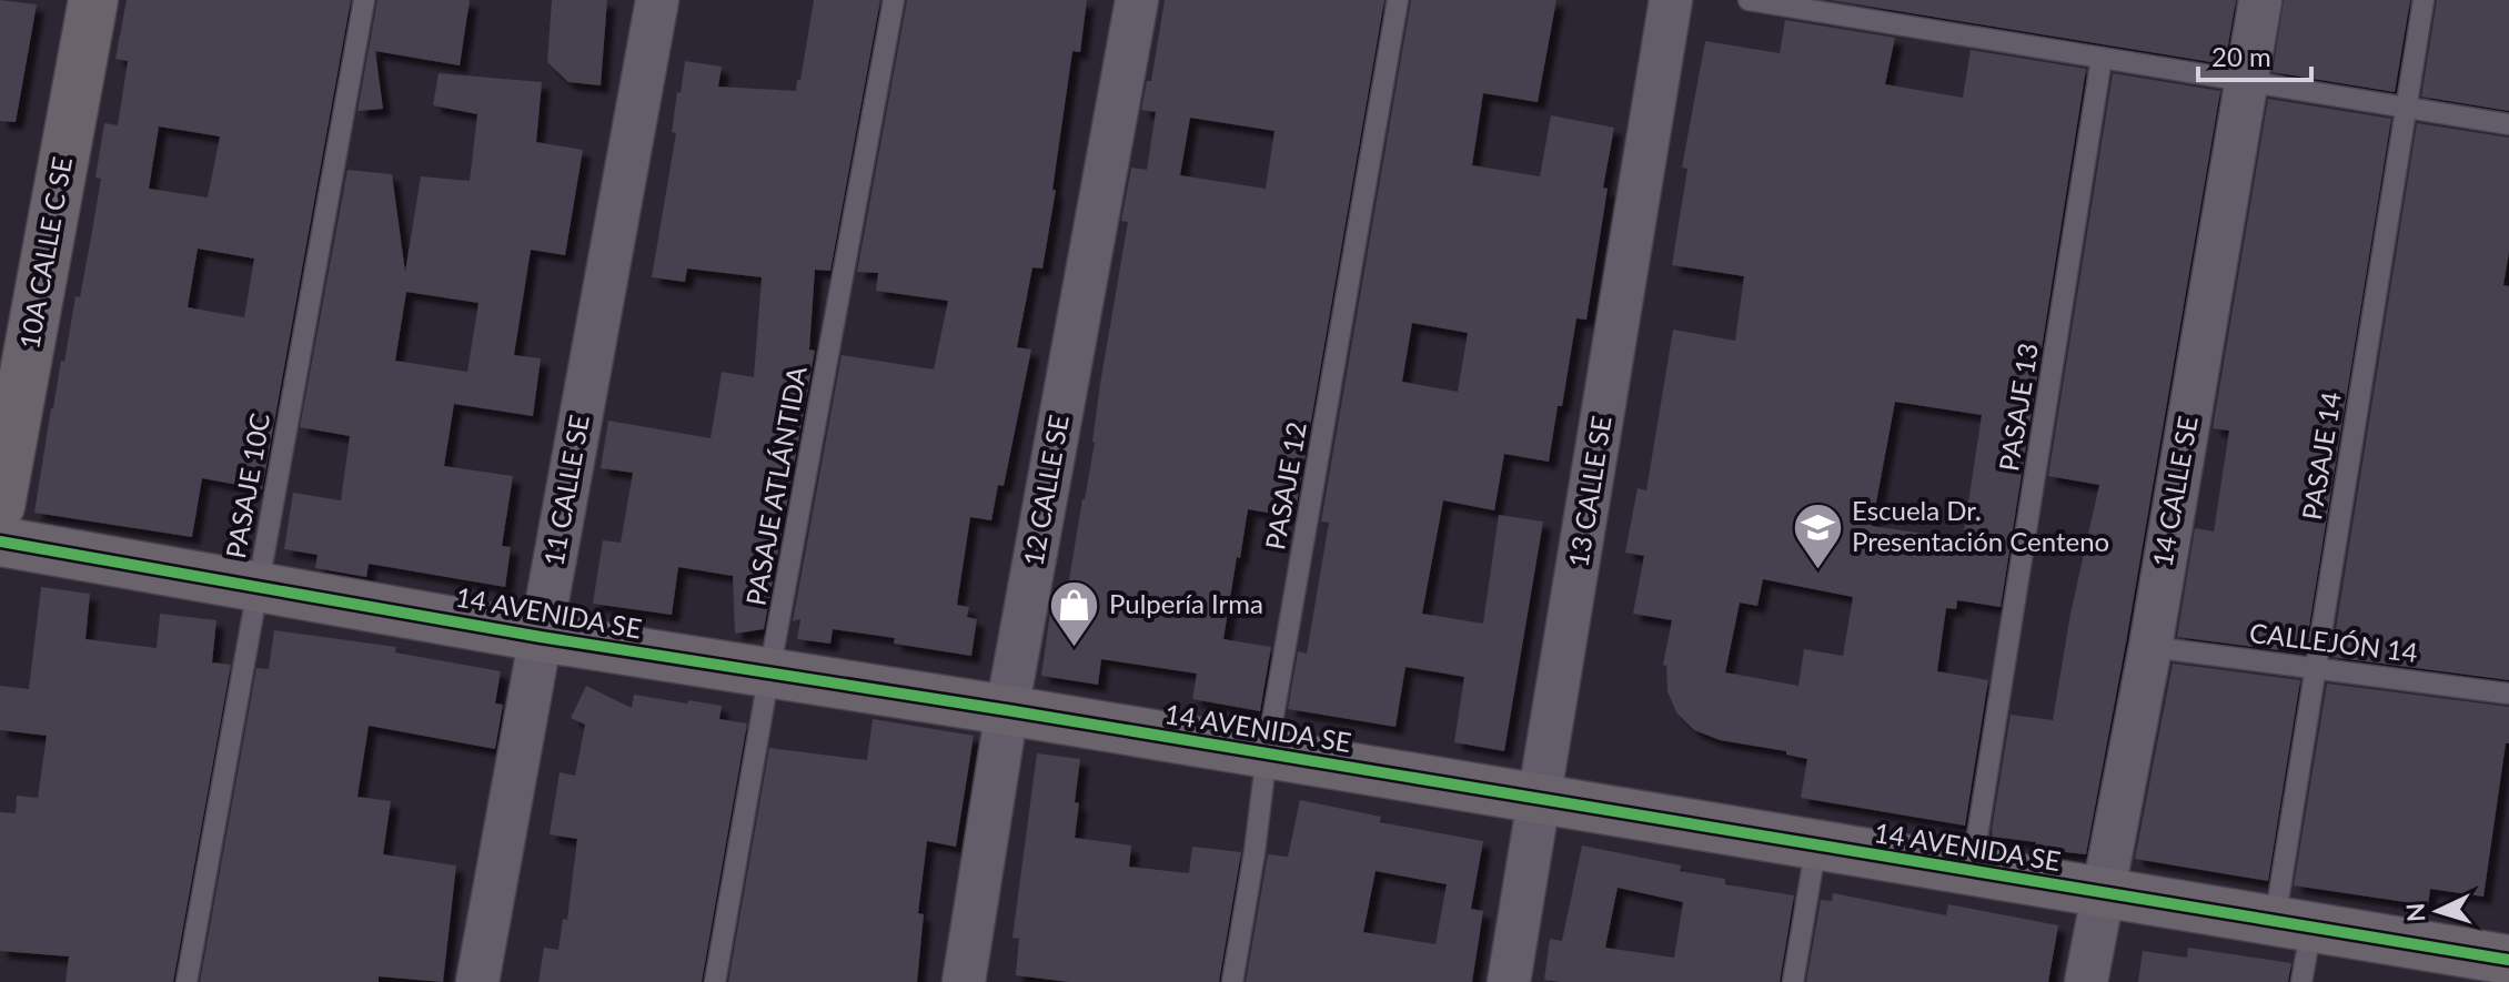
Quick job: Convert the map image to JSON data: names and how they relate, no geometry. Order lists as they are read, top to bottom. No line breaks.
{"streets":{"street":["10A CALLE C SE","11 CALLE SE","12 CALLE SE","13 CALLE SE","14 CALLE SE","14 AVENIDA SE"],"lane":["PASAJE 13","PASAJE 14","PASAJE 10C","PASAJE ATLÁNTIDA","PASAJE 12","CALLEJÓN 14"]},"crossings":[["PASAJE 13","14 AVENIDA SE"],["PASAJE 14","14 AVENIDA SE"],["PASAJE 14","CALLEJÓN 14"],["PASAJE 10C","14 AVENIDA SE"],["PASAJE ATLÁNTIDA","14 AVENIDA SE"],["PASAJE 12","14 AVENIDA SE"],["11 CALLE SE","14 AVENIDA SE"],["12 CALLE SE","14 AVENIDA SE"],["13 CALLE SE","14 AVENIDA SE"],["14 CALLE SE","14 AVENIDA SE"],["14 CALLE SE","CALLEJÓN 14"]],"places":{"school or university":["Escuela Dr. Presentación Centeno"],"shop":["Pulpería Irma"]},"scale_bar":"20 m","north":"left"}
